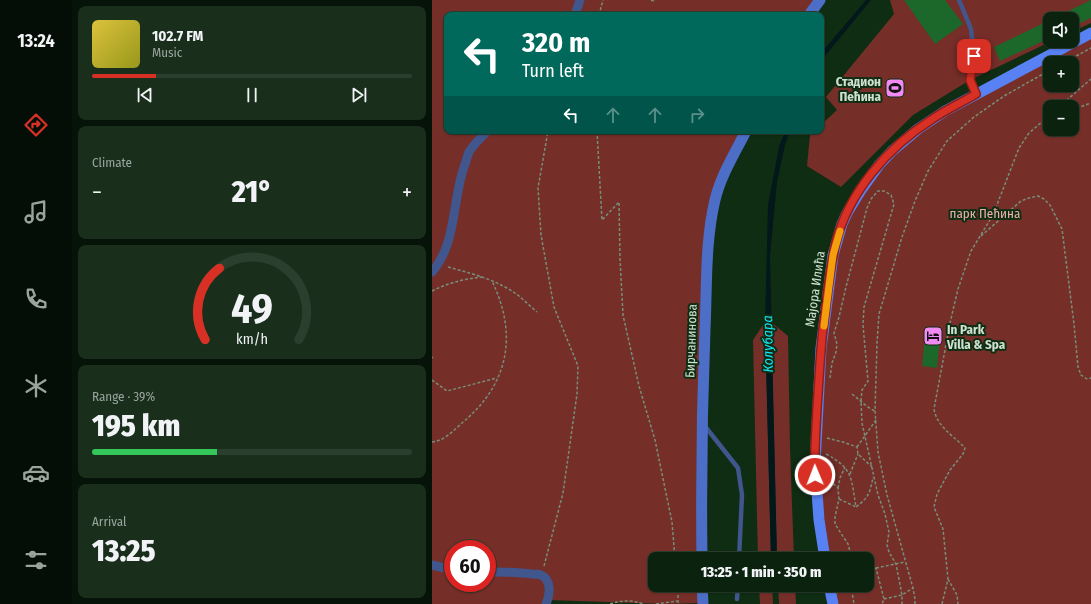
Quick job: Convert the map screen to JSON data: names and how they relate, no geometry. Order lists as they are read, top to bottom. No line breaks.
{"streets":{"main road":["Мајора Илића","Бирчанинова"]},"water":["Колубара"],"parks":["парк Пећина"],"places":{"sports":["Стадион Пећина"],"hotel":["In Park Villa & Spa"]},"page":{"tabs":"13:24","map_buttons":["+","−"],"turn":["320 m","Turn left"],"song":["102.7 FM","Music"],"tile":["Climate",["Range · 39%","195 km"],["Arrival","13:25"]],"heat":["−","21°","+"],"limit":"60","trip":"13:25 · 1 min · 350 m","gauge":["49","km/h"]}}
